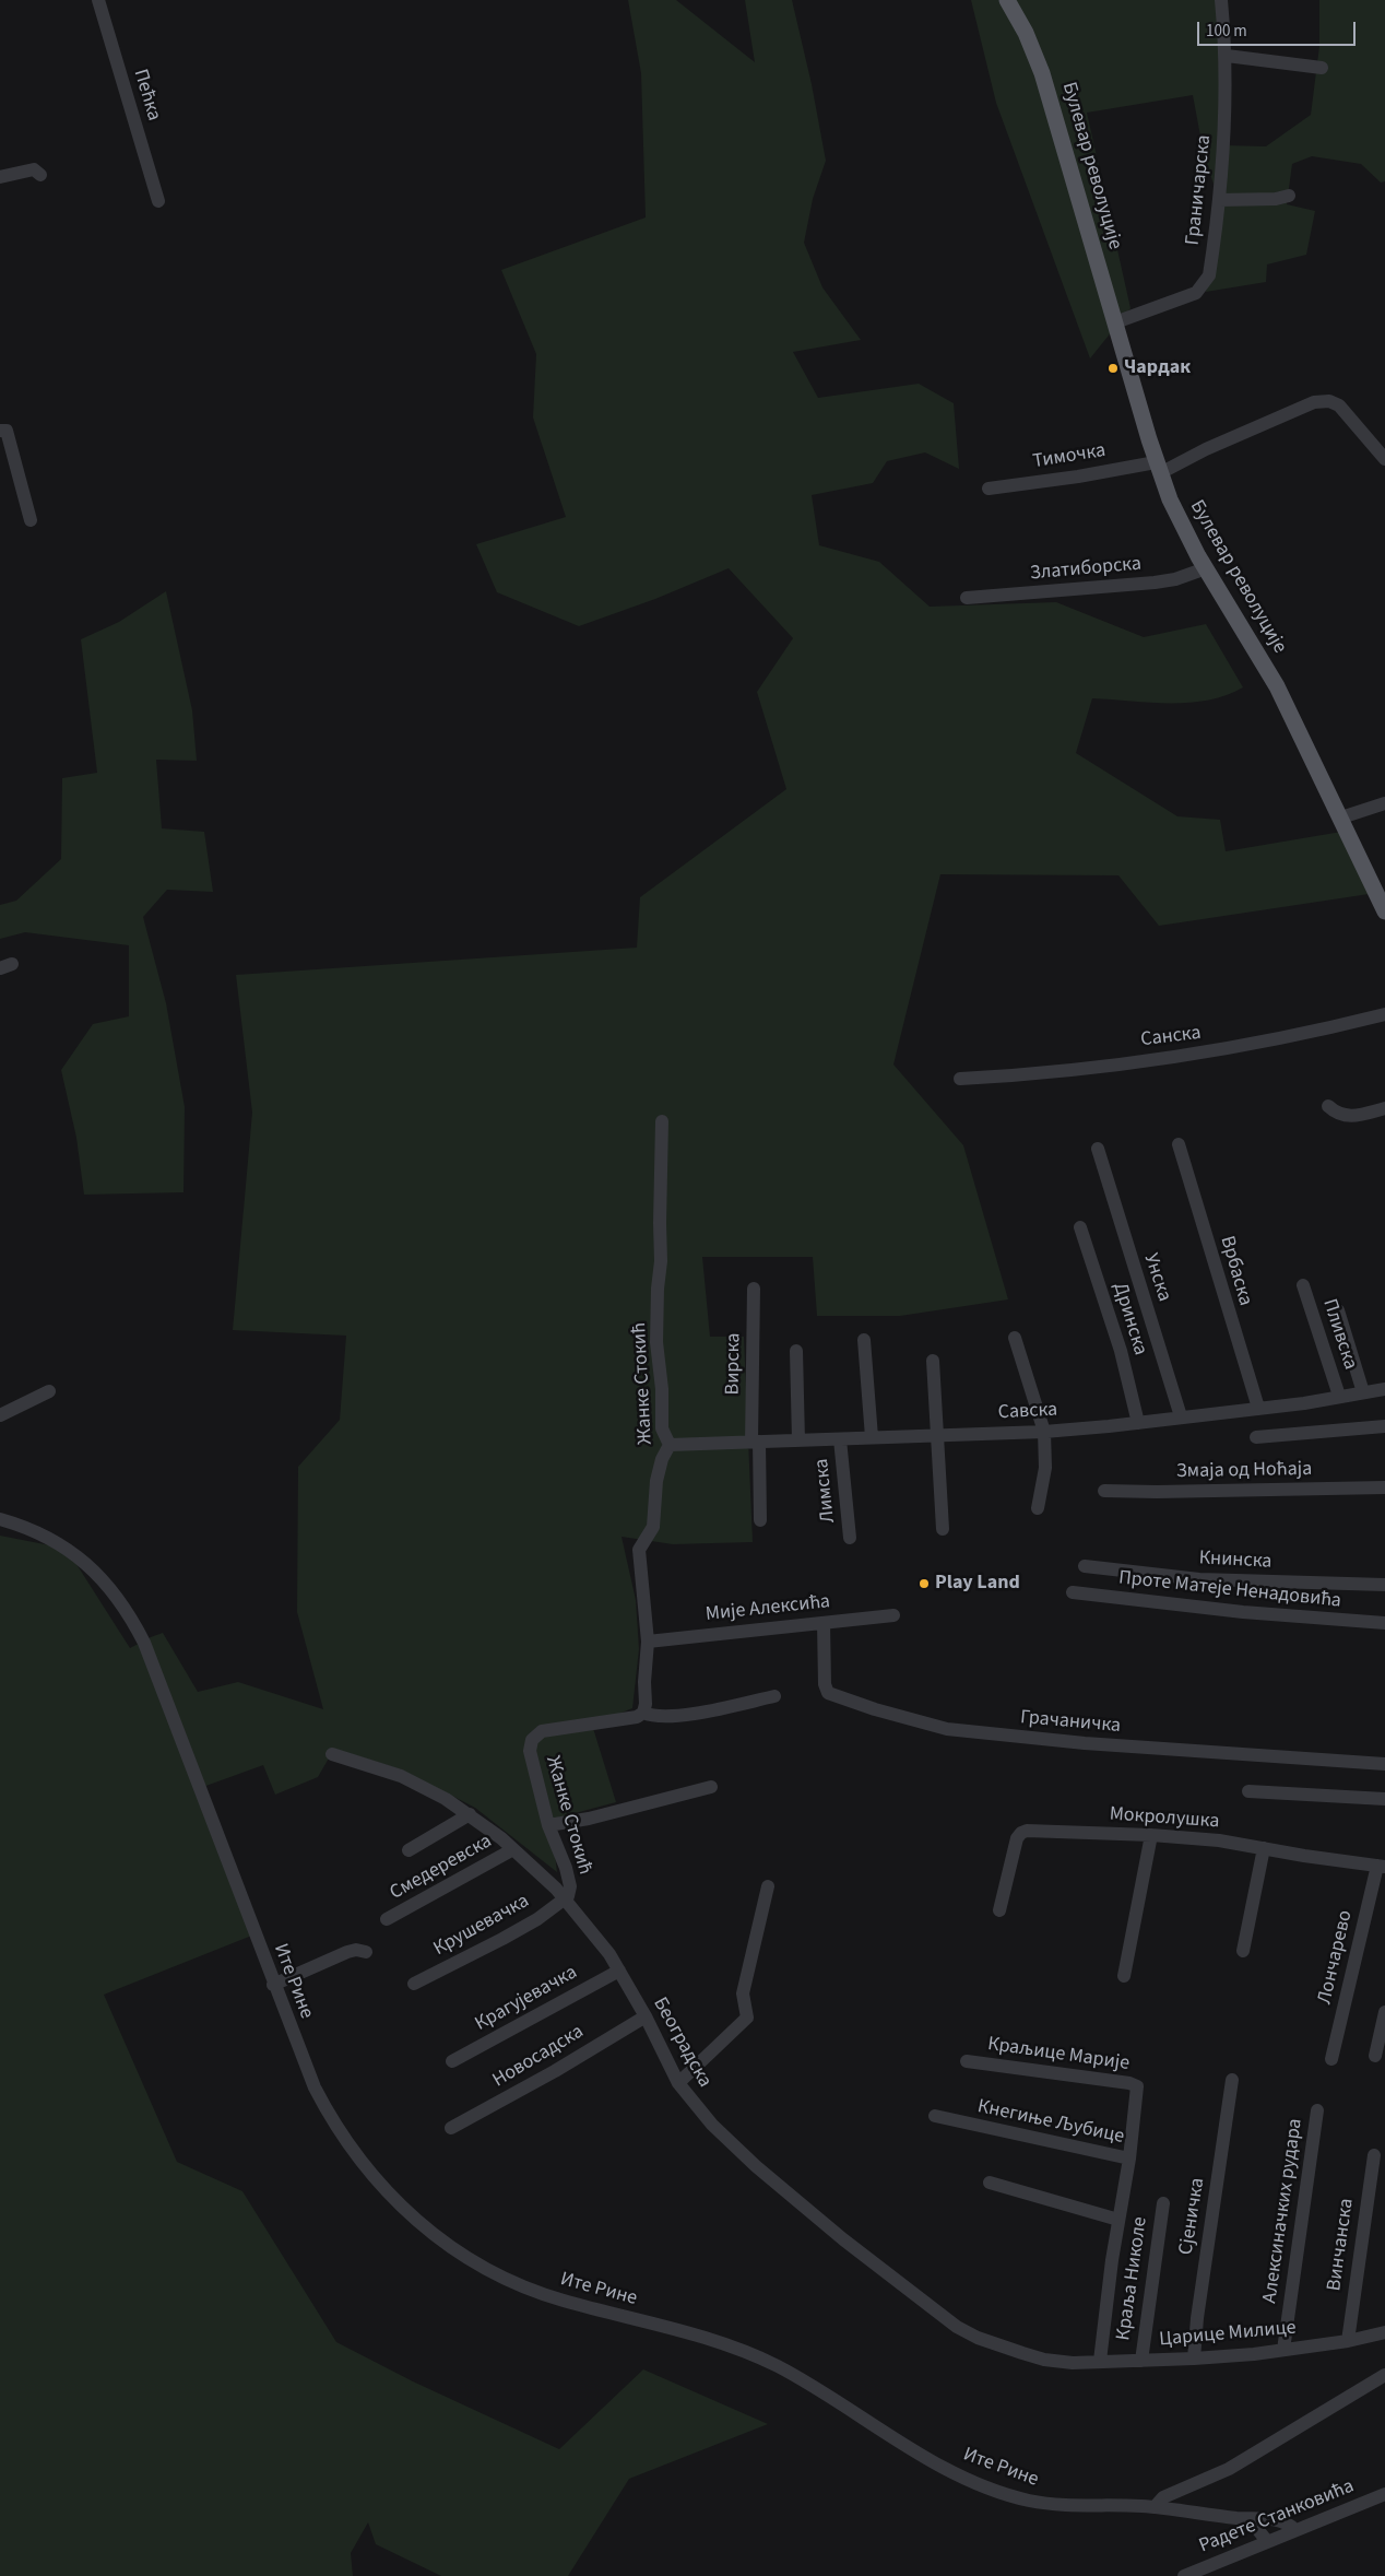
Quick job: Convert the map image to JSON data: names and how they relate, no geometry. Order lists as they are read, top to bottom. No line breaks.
{"streets":{"main road":["Булевар револуције"],"street":["Пећка","Граничарска","Тимочка","Златиборска","Санска","Врбаска","Унска","Дринска","Пливска","Вирска","Жанке Стокић","Савска","Змаја од Ноћаја","Лимска","Книнска","Проте Матеје Ненадовића","Мије Алексића","Грачаничка","Мокролушка","Смедеревска","Крушевачка","Лончарево","Ите Рине","Крагујевачка","Београдска","Краљице Марије","Новосадска","Кнегиње Љубице","Алексиначких рудара","Сјеничка","Винчанска","Краља Николе","Царице Милице","Радете Станковића"]},"crossings":[["Булевар револуције","Граничарска"],["Булевар револуције","Тимочка"],["Булевар револуције","Златиборска"],["Врбаска","Савска"],["Унска","Савска"],["Дринска","Савска"],["Пливска","Савска"],["Вирска","Савска"],["Жанке Стокић","Савска"],["Жанке Стокић","Мије Алексића"],["Жанке Стокић","Крушевачка"],["Жанке Стокић","Београдска"],["Савска","Лимска"],["Мије Алексића","Грачаничка"],["Мокролушка","Лончарево"],["Смедеревска","Београдска"],["Крушевачка","Београдска"],["Крагујевачка","Београдска"],["Београдска","Новосадска"],["Београдска","Царице Милице"],["Краљице Марије","Кнегиње Љубице"],["Кнегиње Љубице","Царице Милице"],["Алексиначких рудара","Царице Милице"],["Сјеничка","Царице Милице"],["Винчанска","Царице Милице"],["Краља Николе","Царице Милице"]],"places":["Чардак","Play Land"],"scale_bar":"100 m"}
